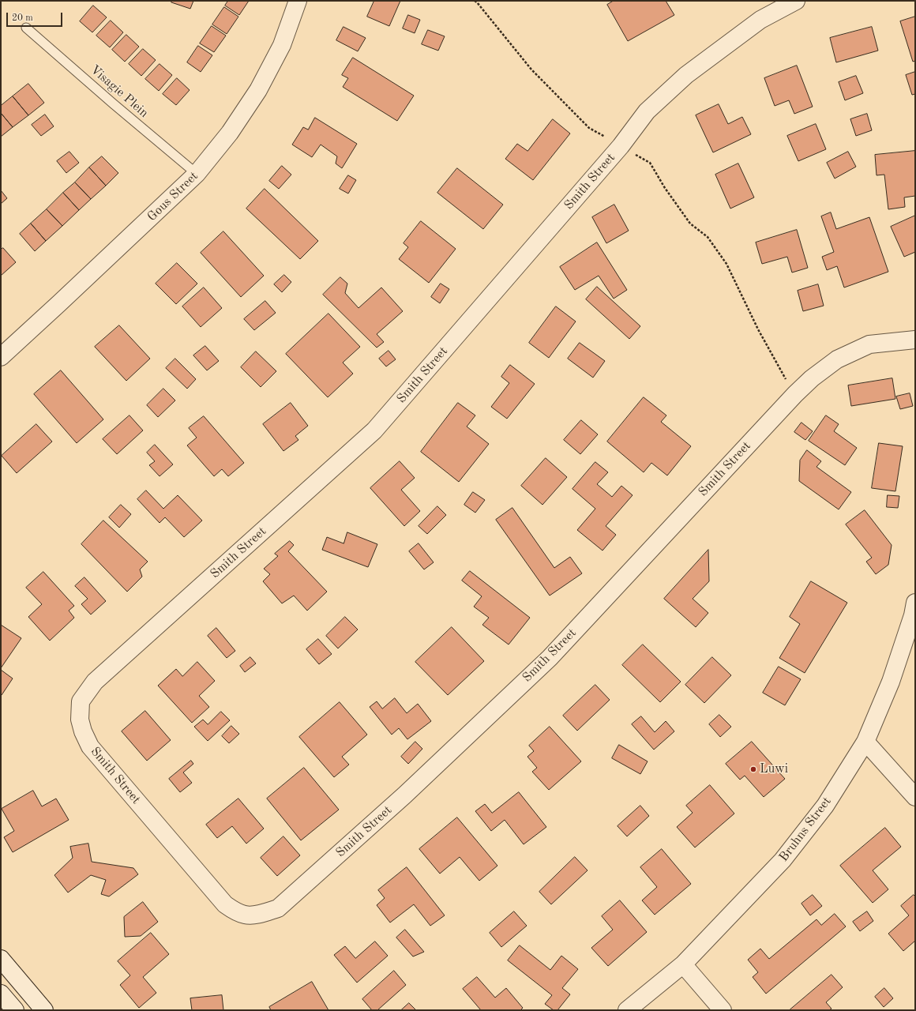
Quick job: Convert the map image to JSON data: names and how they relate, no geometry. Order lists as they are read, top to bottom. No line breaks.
{"streets":{"street":["Smith Street","Gous Street","Bruhns Street"],"lane":["Visagie Plein"]},"crossings":[["Visagie Plein","Gous Street"]],"places":["Luwi"],"scale_bar":"20 m"}
